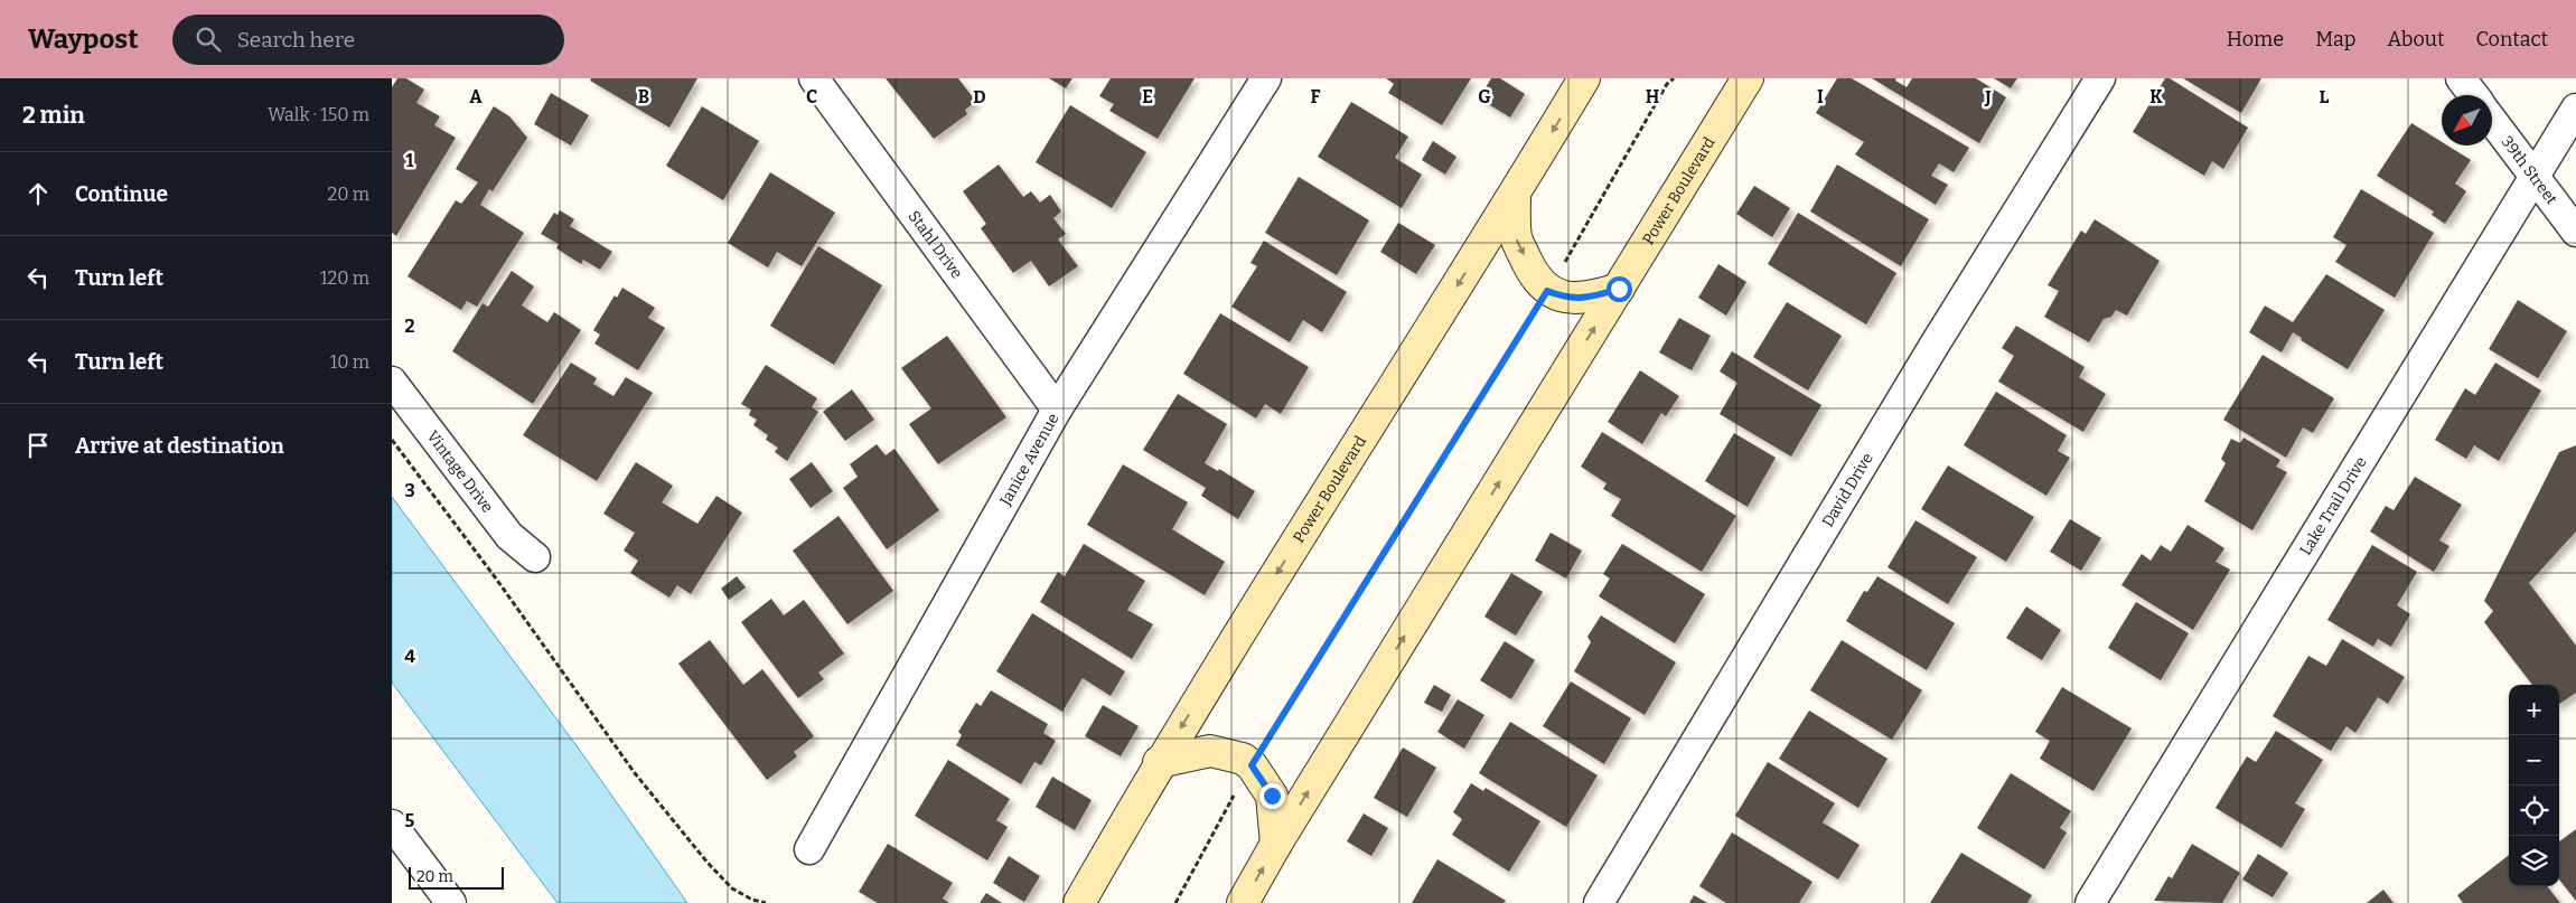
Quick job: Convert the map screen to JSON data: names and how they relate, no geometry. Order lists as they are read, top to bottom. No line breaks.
{"streets":{"street":["39th Street","Power Boulevard","Stahl Drive","Janice Avenue","Vintage Drive","David Drive","Lake Trail Drive"]},"crossings":[["39th Street","Lake Trail Drive"],["Stahl Drive","Janice Avenue"]],"scale_bar":"20 m","north":"bottom left","page":{"header":"Waypost","search":"Search here","nav":["Home","Map","About","Contact"],"heading":["2 min","Walk · 150 m"],"list":[["Continue","20 m"],["Turn left","120 m"],["Turn left","10 m"],"Arrive at destination"],"map_buttons":["+","−"],"scale":"20 m"},"grid":{"columns":["A","B","C","D","E","F","G","H","I","J","K","L"],"rows":["1","2","3","4","5"]}}
